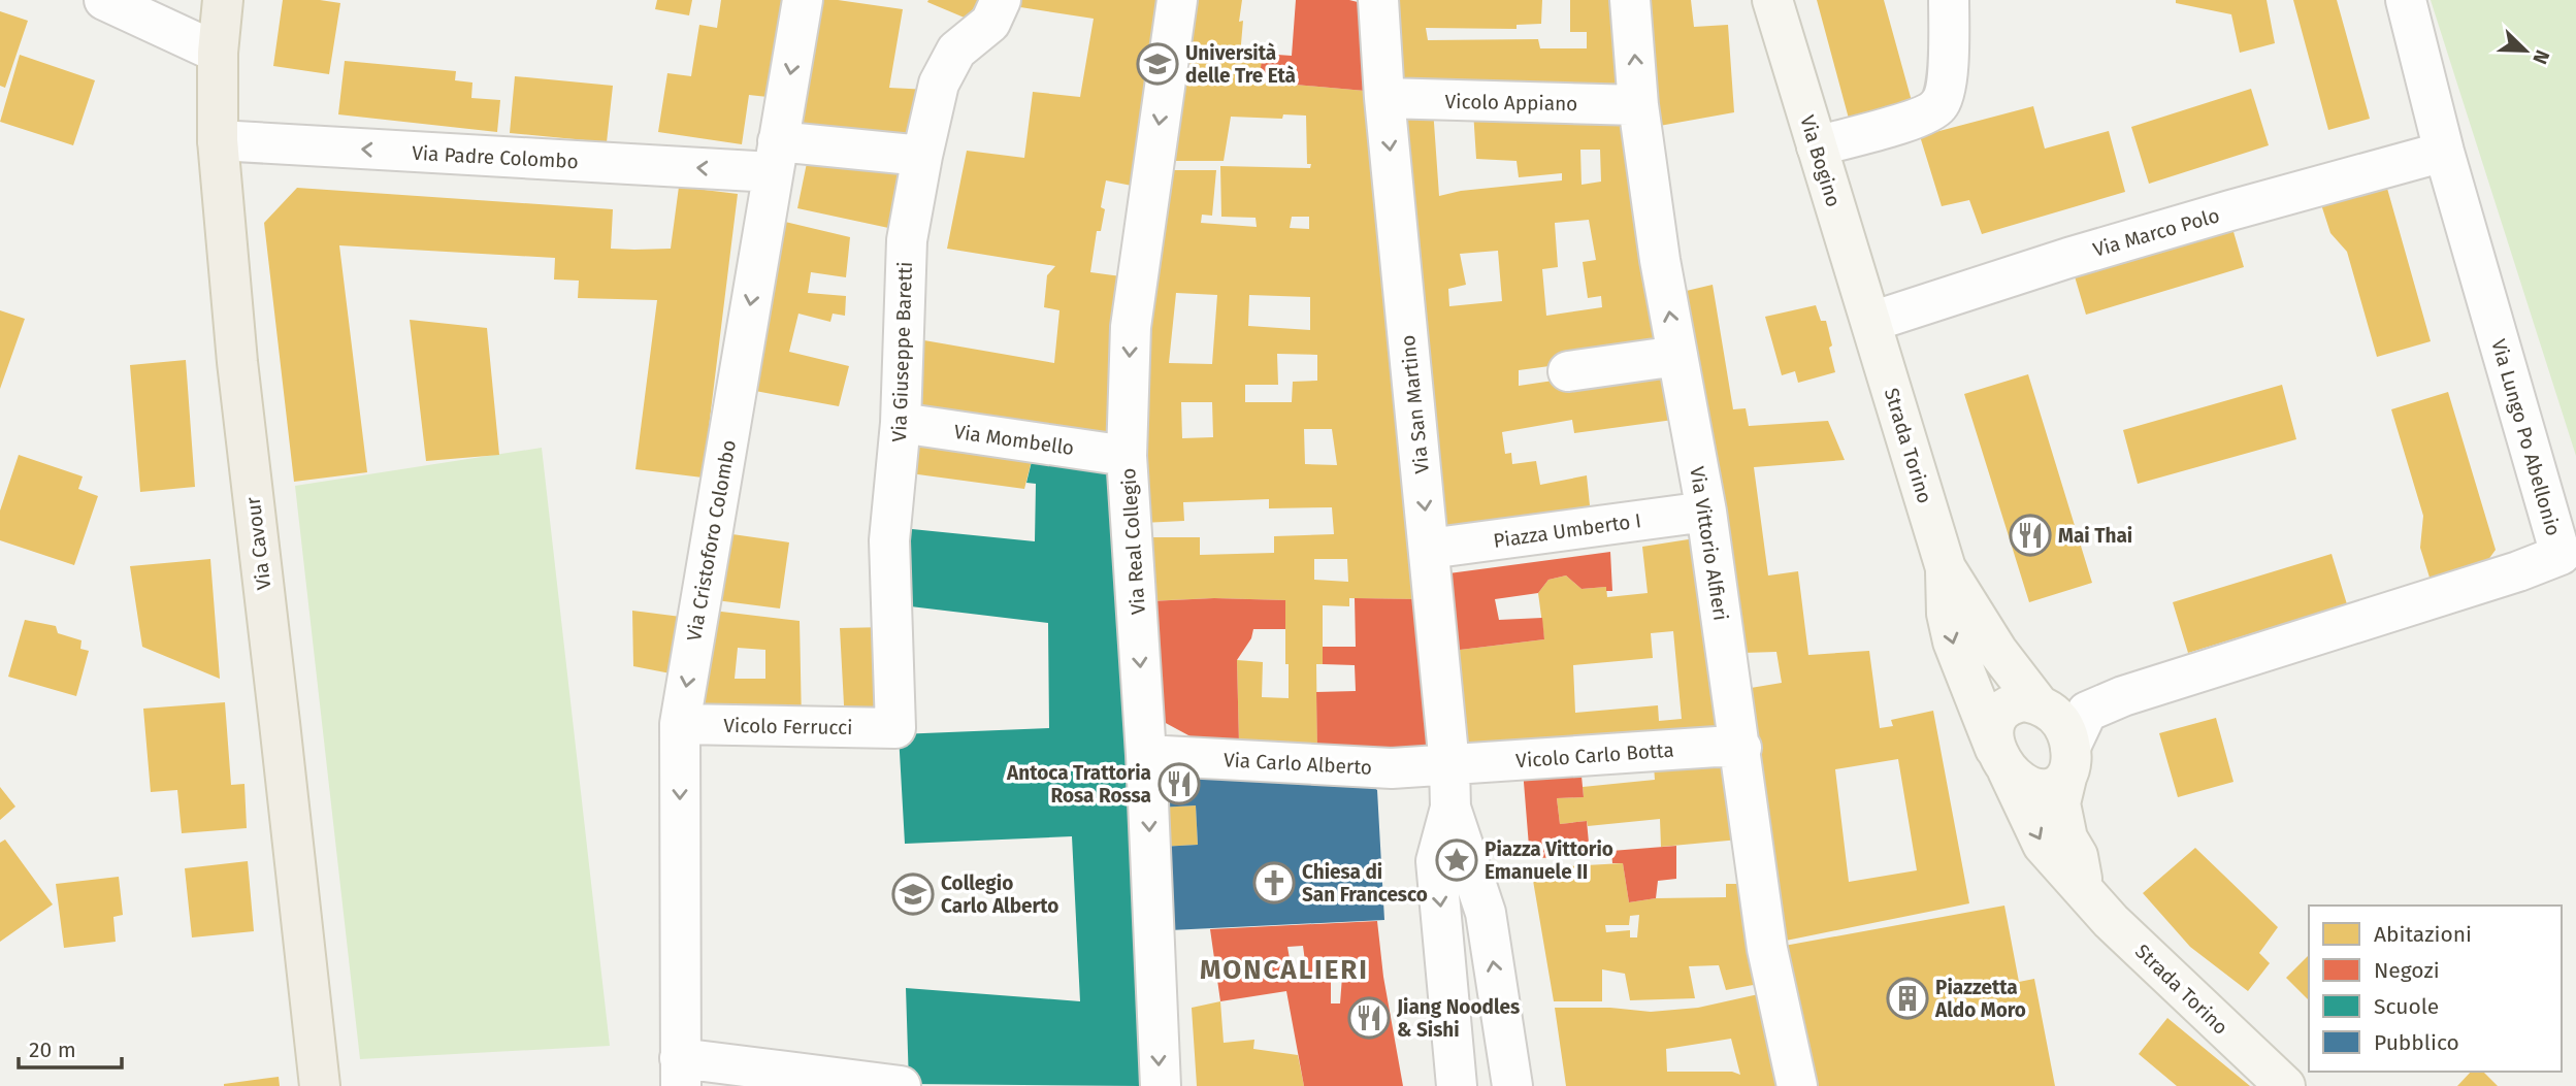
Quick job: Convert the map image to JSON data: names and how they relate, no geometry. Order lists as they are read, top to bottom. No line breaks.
{"streets":{"main road":["Via Bogino","Strada Torino","Via Cavour"],"street":["Vicolo Appiano","Via Padre Colombo","Via Marco Polo","Via Giuseppe Baretti","Via San Martino","Via Lungo Po Abellonio","Via Mombello","Piazza Umberto I","Via Cristoforo Colombo","Via Real Collegio","Via Vittorio Alfieri","Vicolo Ferrucci","Vicolo Carlo Botta","Via Carlo Alberto"]},"crossings":[["Vicolo Appiano","Via San Martino"],["Vicolo Appiano","Via Vittorio Alfieri"],["Via Padre Colombo","Via Giuseppe Baretti"],["Via Padre Colombo","Via Cristoforo Colombo"],["Via Padre Colombo","Via Cavour"],["Via Bogino","Via Marco Polo"],["Via Bogino","Strada Torino"],["Via Marco Polo","Via Lungo Po Abellonio"],["Via Marco Polo","Strada Torino"],["Via Giuseppe Baretti","Via Mombello"],["Via Giuseppe Baretti","Vicolo Ferrucci"],["Via San Martino","Piazza Umberto I"],["Via San Martino","Vicolo Carlo Botta"],["Via San Martino","Via Carlo Alberto"],["Via Lungo Po Abellonio","Strada Torino"],["Via Mombello","Via Real Collegio"],["Piazza Umberto I","Via Vittorio Alfieri"],["Via Cristoforo Colombo","Vicolo Ferrucci"],["Via Real Collegio","Via Carlo Alberto"],["Via Vittorio Alfieri","Vicolo Carlo Botta"],["Vicolo Carlo Botta","Via Carlo Alberto"]],"one_way":["Via Padre Colombo","Via San Martino","Via Cristoforo Colombo"],"districts":["MONCALIERI"],"places":{"school or university":["Università delle Tre Età","Collegio Carlo Alberto"],"restaurant":["Mai Thai","Antoca Trattoria Rosa Rossa","Jiang Noodles & Sishi"],"place":["Piazza Vittorio Emanuele II"],"church":["Chiesa di San Francesco"],"building":["Piazzetta Aldo Moro"]},"legend":["Abitazioni","Negozi","Scuole","Pubblico"],"scale_bar":"20 m","north":"bottom right"}
